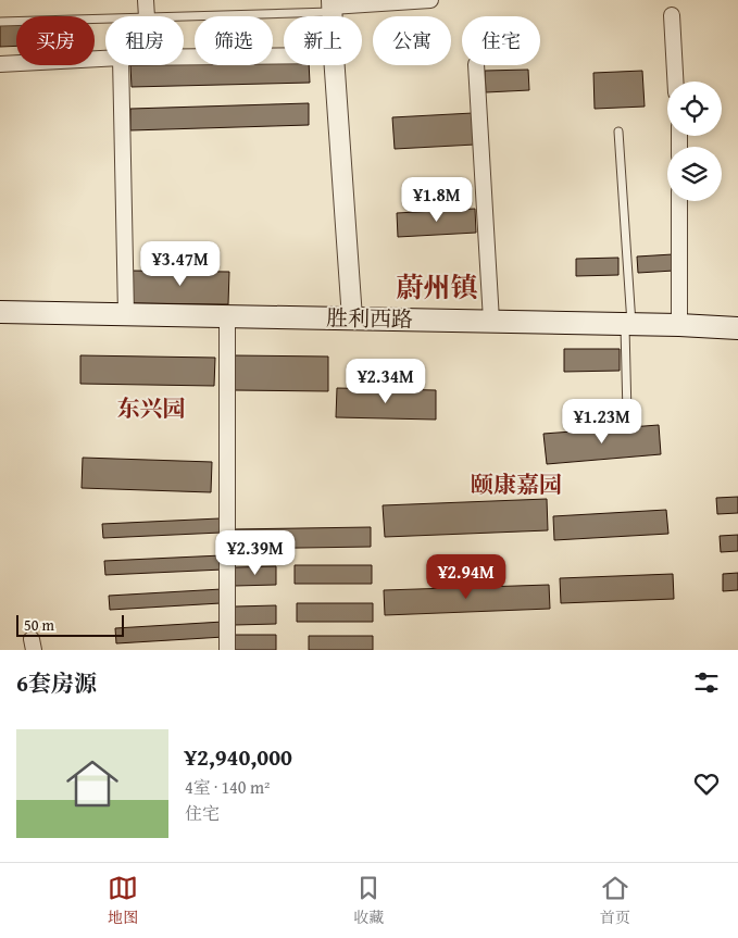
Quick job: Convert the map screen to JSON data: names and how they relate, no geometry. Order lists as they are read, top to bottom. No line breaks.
{"streets":{"main road":["胜利西路"]},"districts":["蔚州镇","东兴园","颐康嘉园"],"scale_bar":"50 m","page":{"chip":["买房","租房","筛选","新上","公寓","住宅"],"price":["¥1.8M","¥3.47M","¥2.34M","¥1.23M","¥2.39M","¥2.94M"],"scale":"50 m","heading":"6套房源","list":[{"name":"¥2,940,000","note":"4室 · 140 m² · 住宅"}],"tabs":["地图","收藏","首页"]}}
